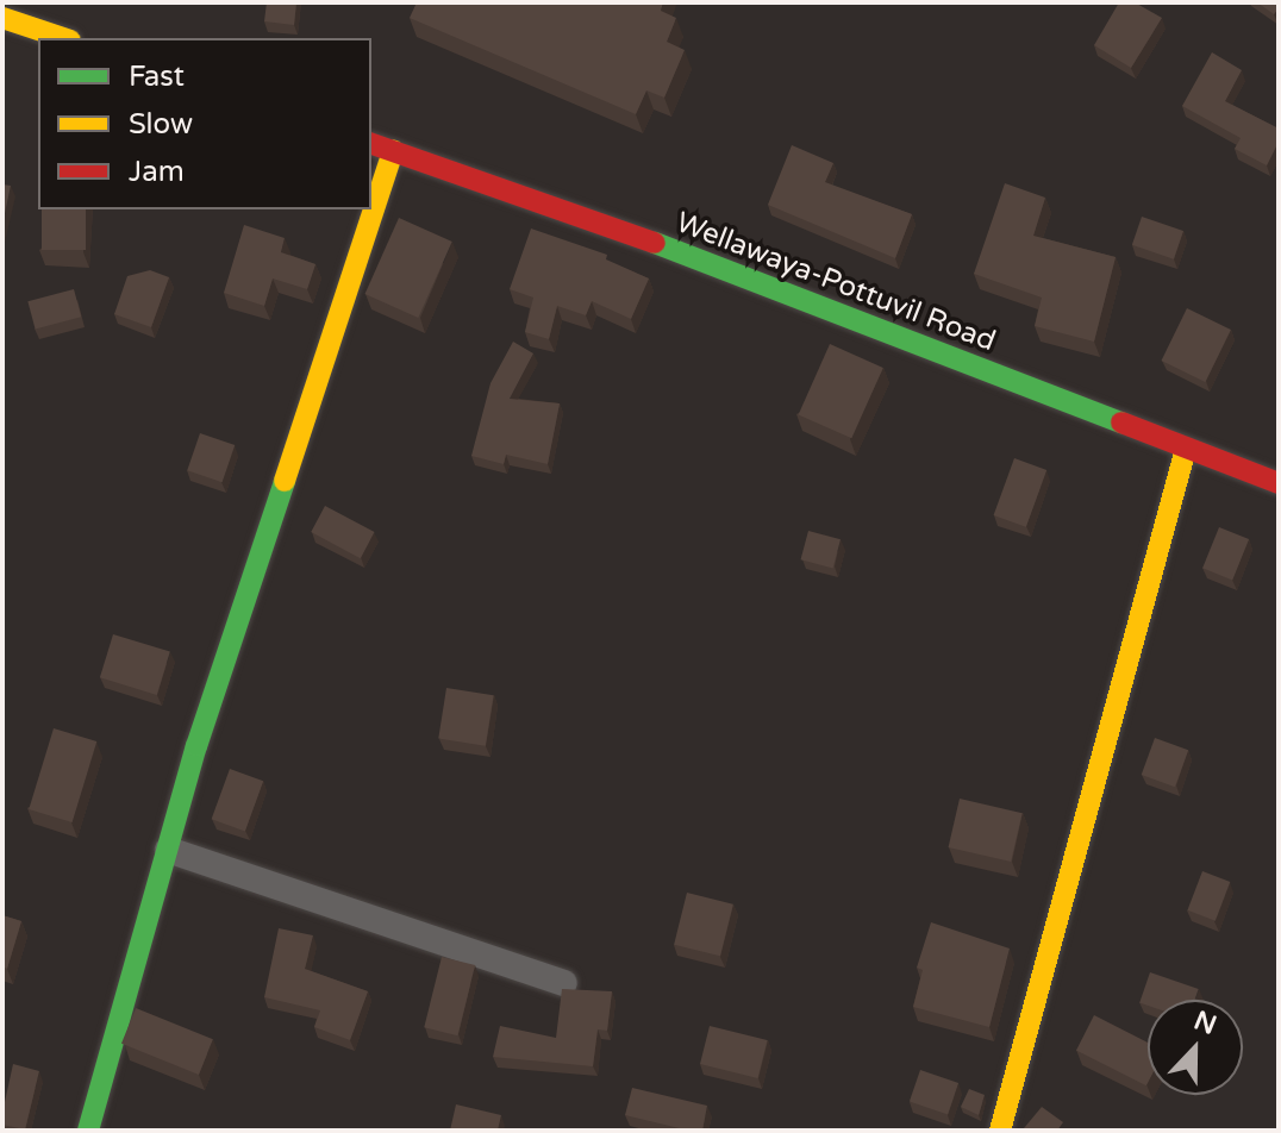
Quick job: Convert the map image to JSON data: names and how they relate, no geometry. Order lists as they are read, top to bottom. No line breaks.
{"streets":{"main road":["Wellawaya-Pottuvil Road"]},"legend":["Fast","Slow","Jam"],"north":"top"}
